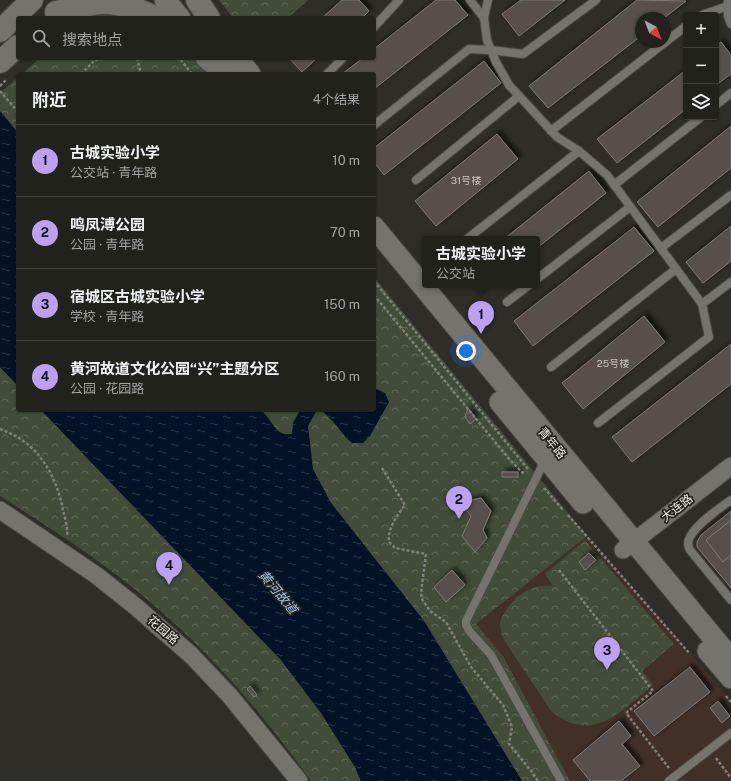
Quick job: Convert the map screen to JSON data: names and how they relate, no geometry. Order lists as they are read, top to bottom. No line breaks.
{"streets":{"street":["青年路","大连路","花园路"]},"crossings":[["青年路","大连路"]],"water":["黄河故道"],"house_numbers":["31号楼","25号楼"],"north":"bottom right","page":{"map_buttons":["+","−"],"search":"搜索地点","heading":["附近","4个结果"],"list":[{"mark":"1","name":"古城实验小学","note":"公交站 · 青年路","value":"10 m"},{"mark":"2","name":"鸣凤溥公园","note":"公园 · 青年路","value":"70 m"},{"mark":"3","name":"宿城区古城实验小学","note":"学校 · 青年路","value":"150 m"},{"mark":"4","name":"黄河故道文化公园“兴”主题分区","note":"公园 · 花园路","value":"160 m"}],"popup":["古城实验小学","公交站"],"pins":["1","2","4","3"]}}
